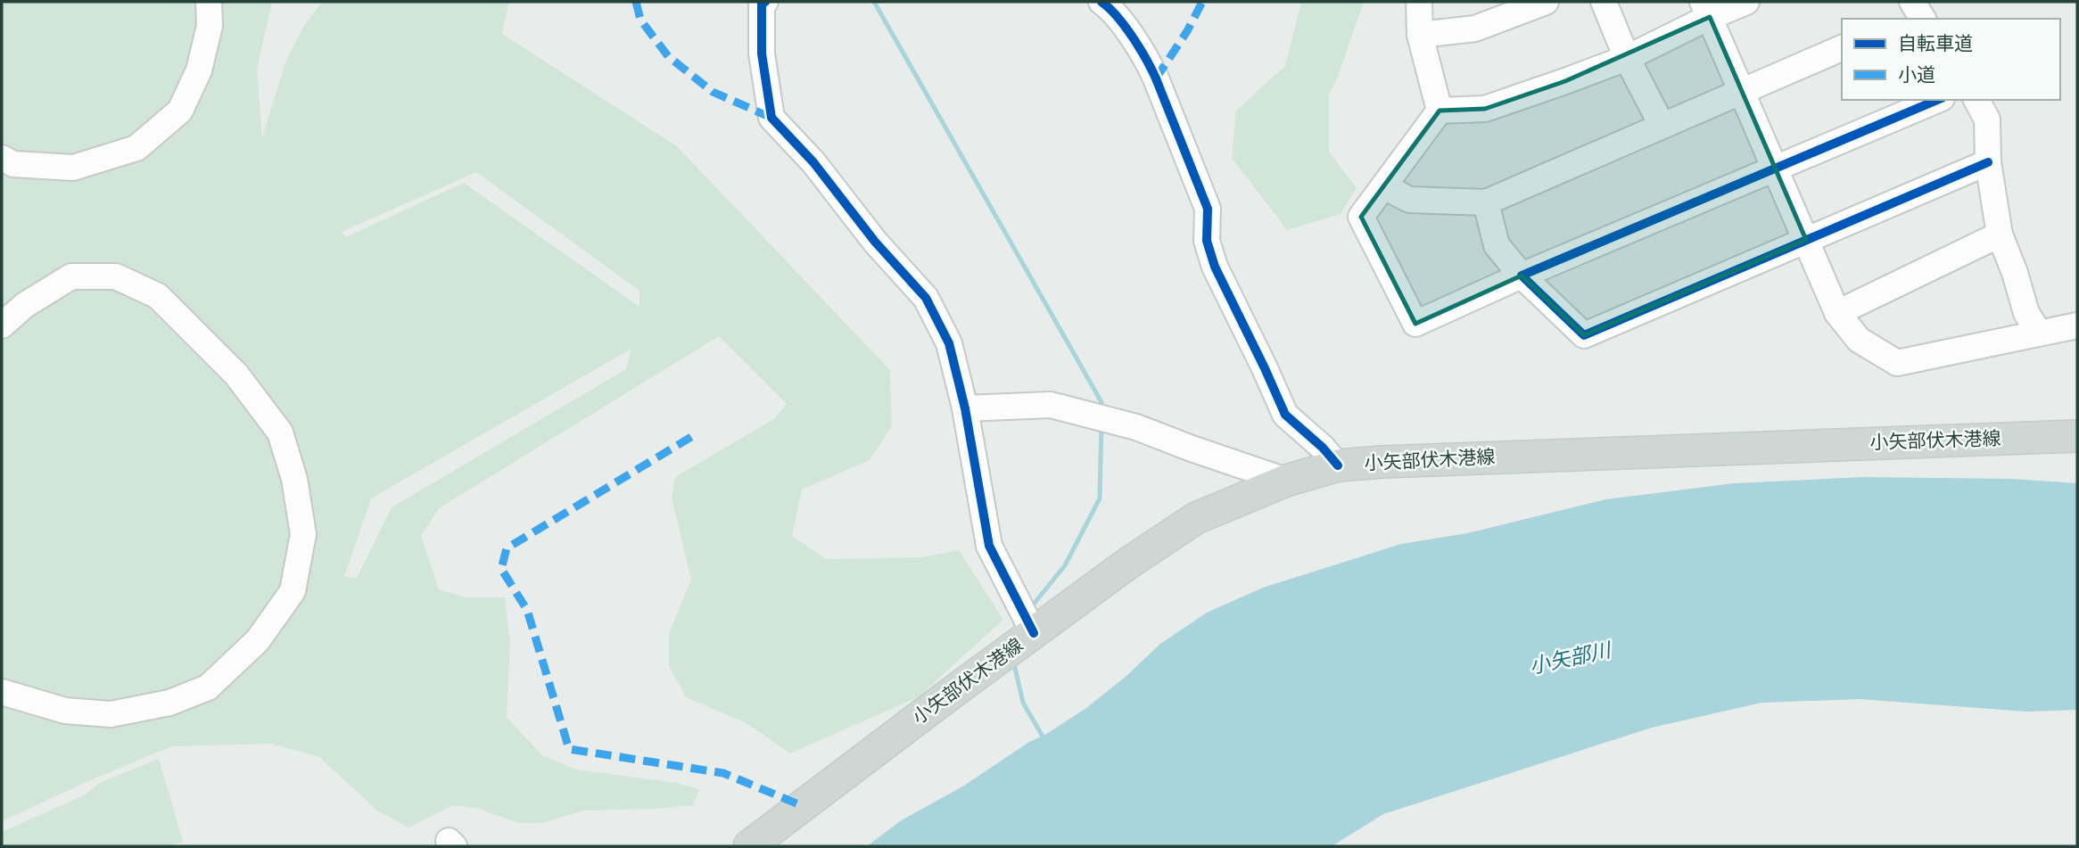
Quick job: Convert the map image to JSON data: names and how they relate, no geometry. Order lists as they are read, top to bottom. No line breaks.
{"streets":{"main road":["小矢部伏木港線"]},"water":["小矢部川"],"legend":["自転車道","小道"]}
